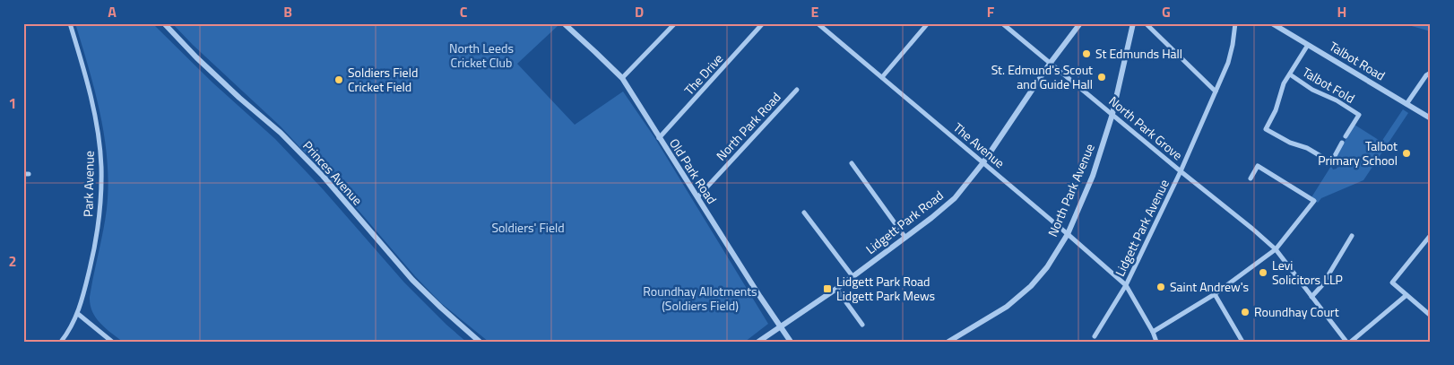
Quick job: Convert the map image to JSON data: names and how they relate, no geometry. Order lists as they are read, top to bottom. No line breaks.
{"streets":{"street":["Talbot Road","The Drive","Talbot Fold","North Park Road","North Park Grove","The Avenue","Old Park Road","Princes Avenue","Park Avenue","North Park Avenue","Lidgett Park Road","Lidgett Park Avenue"]},"crossings":[["The Drive","Old Park Road"],["North Park Road","Old Park Road"],["North Park Grove","North Park Avenue"],["North Park Grove","Lidgett Park Road"],["North Park Grove","Lidgett Park Avenue"],["The Avenue","North Park Avenue"],["The Avenue","Lidgett Park Road"],["The Avenue","Lidgett Park Avenue"],["Old Park Road","Lidgett Park Road"]],"parks":["North Leeds Cricket Club","Soldiers' Field","Roundhay Allotments (Soldiers Field)"],"places":{"other":["St Edmunds Hall","St. Edmund's Scout and Guide Hall","Soldiers Field Cricket Field","Talbot Primary School","Levi Solicitors LLP","Saint Andrew's","Roundhay Court"],"transit":["Lidgett Park Road Lidgett Park Mews"]},"grid":{"columns":["A","B","C","D","E","F","G","H"],"rows":["1","2"]}}
